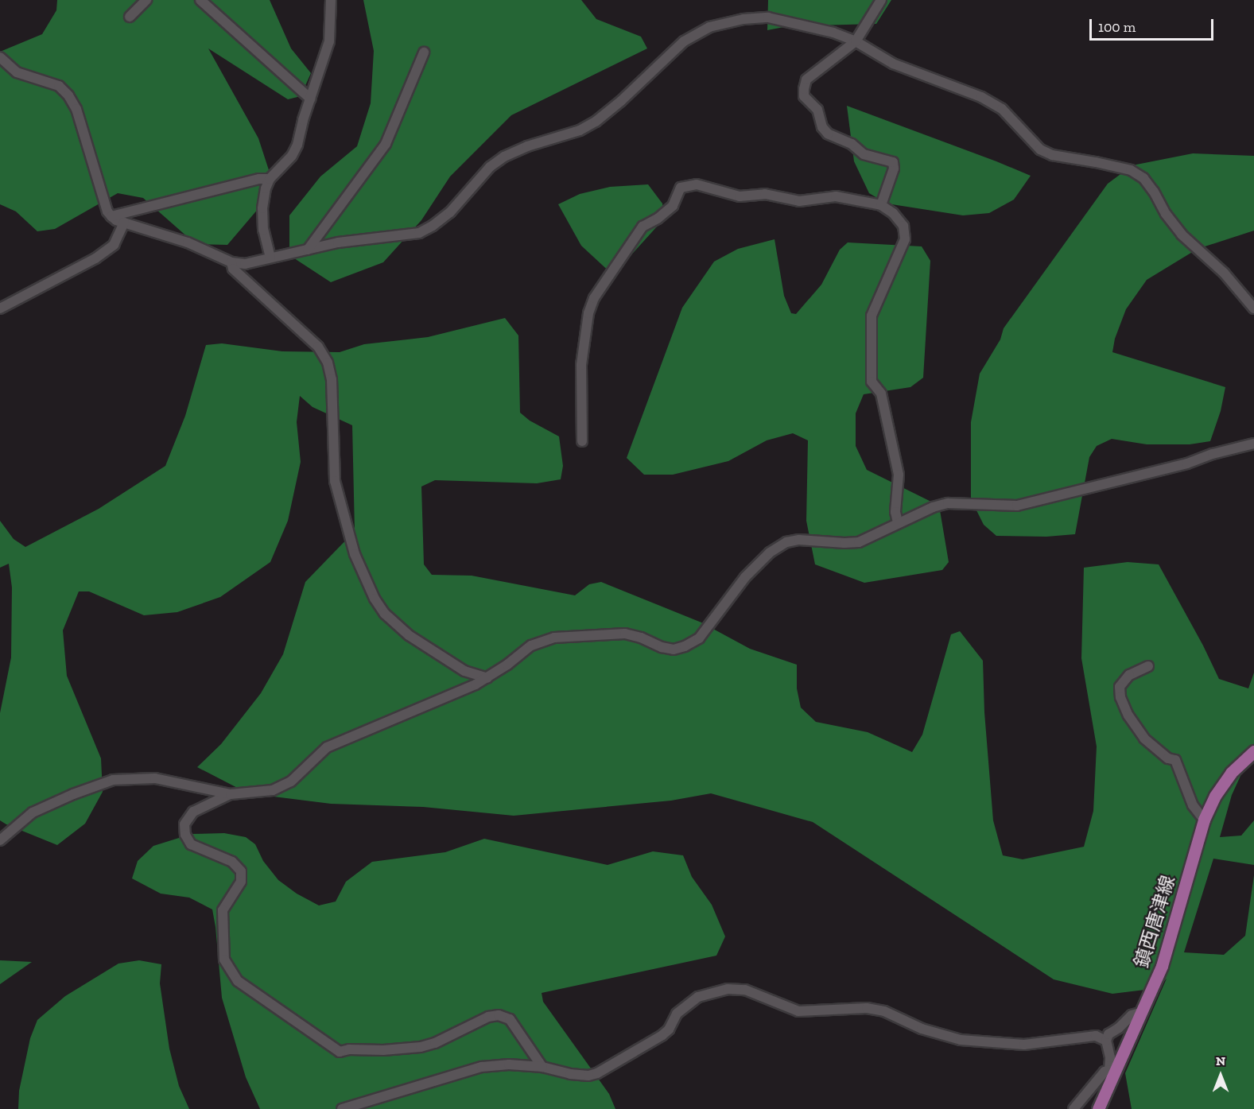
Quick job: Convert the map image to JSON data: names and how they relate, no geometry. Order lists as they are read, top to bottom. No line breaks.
{"streets":{"main road":["鎮西唐津線"]},"scale_bar":"100 m","north":"top"}
